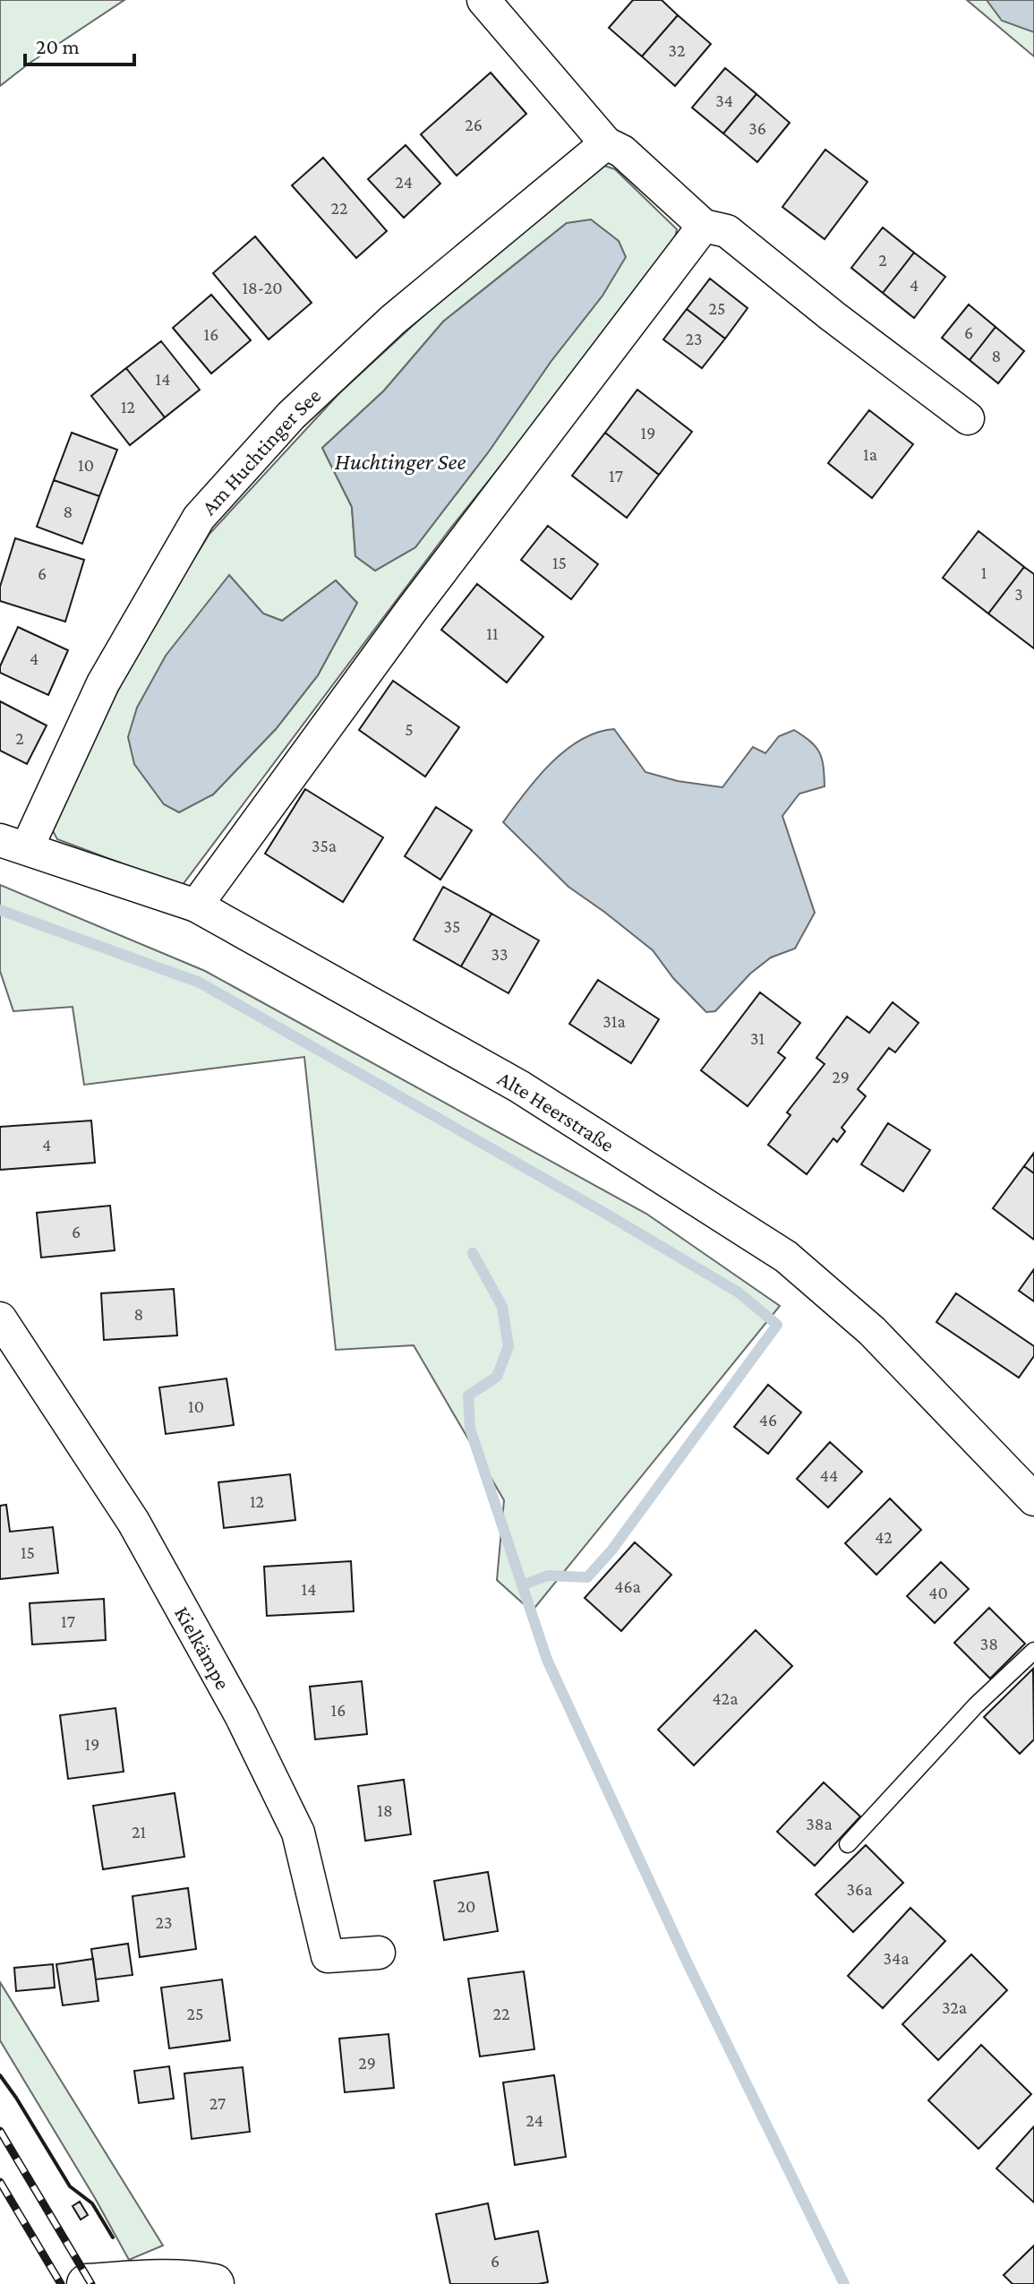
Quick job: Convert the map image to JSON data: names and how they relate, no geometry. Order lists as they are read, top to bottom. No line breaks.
{"streets":{"street":["Am Huchtinger See","Alte Heerstraße","Kielkämpe"]},"crossings":[["Am Huchtinger See","Alte Heerstraße"]],"water":["Huchtinger See"],"house_numbers":["32","34","26","36","24","22","2","4","18-20","25","6","16","23","8","14","12","19","1a","10","17","8","15","1","6","3","11","4","5","2","35a","35","33","31a","31","29","4","6","8","10","46","44","12","42","15","46a","14","40","17","38","42a","16","19","18","38a","21","36a","20","23","34a","32a","25","22","29","27","24","6"],"scale_bar":"20 m"}
